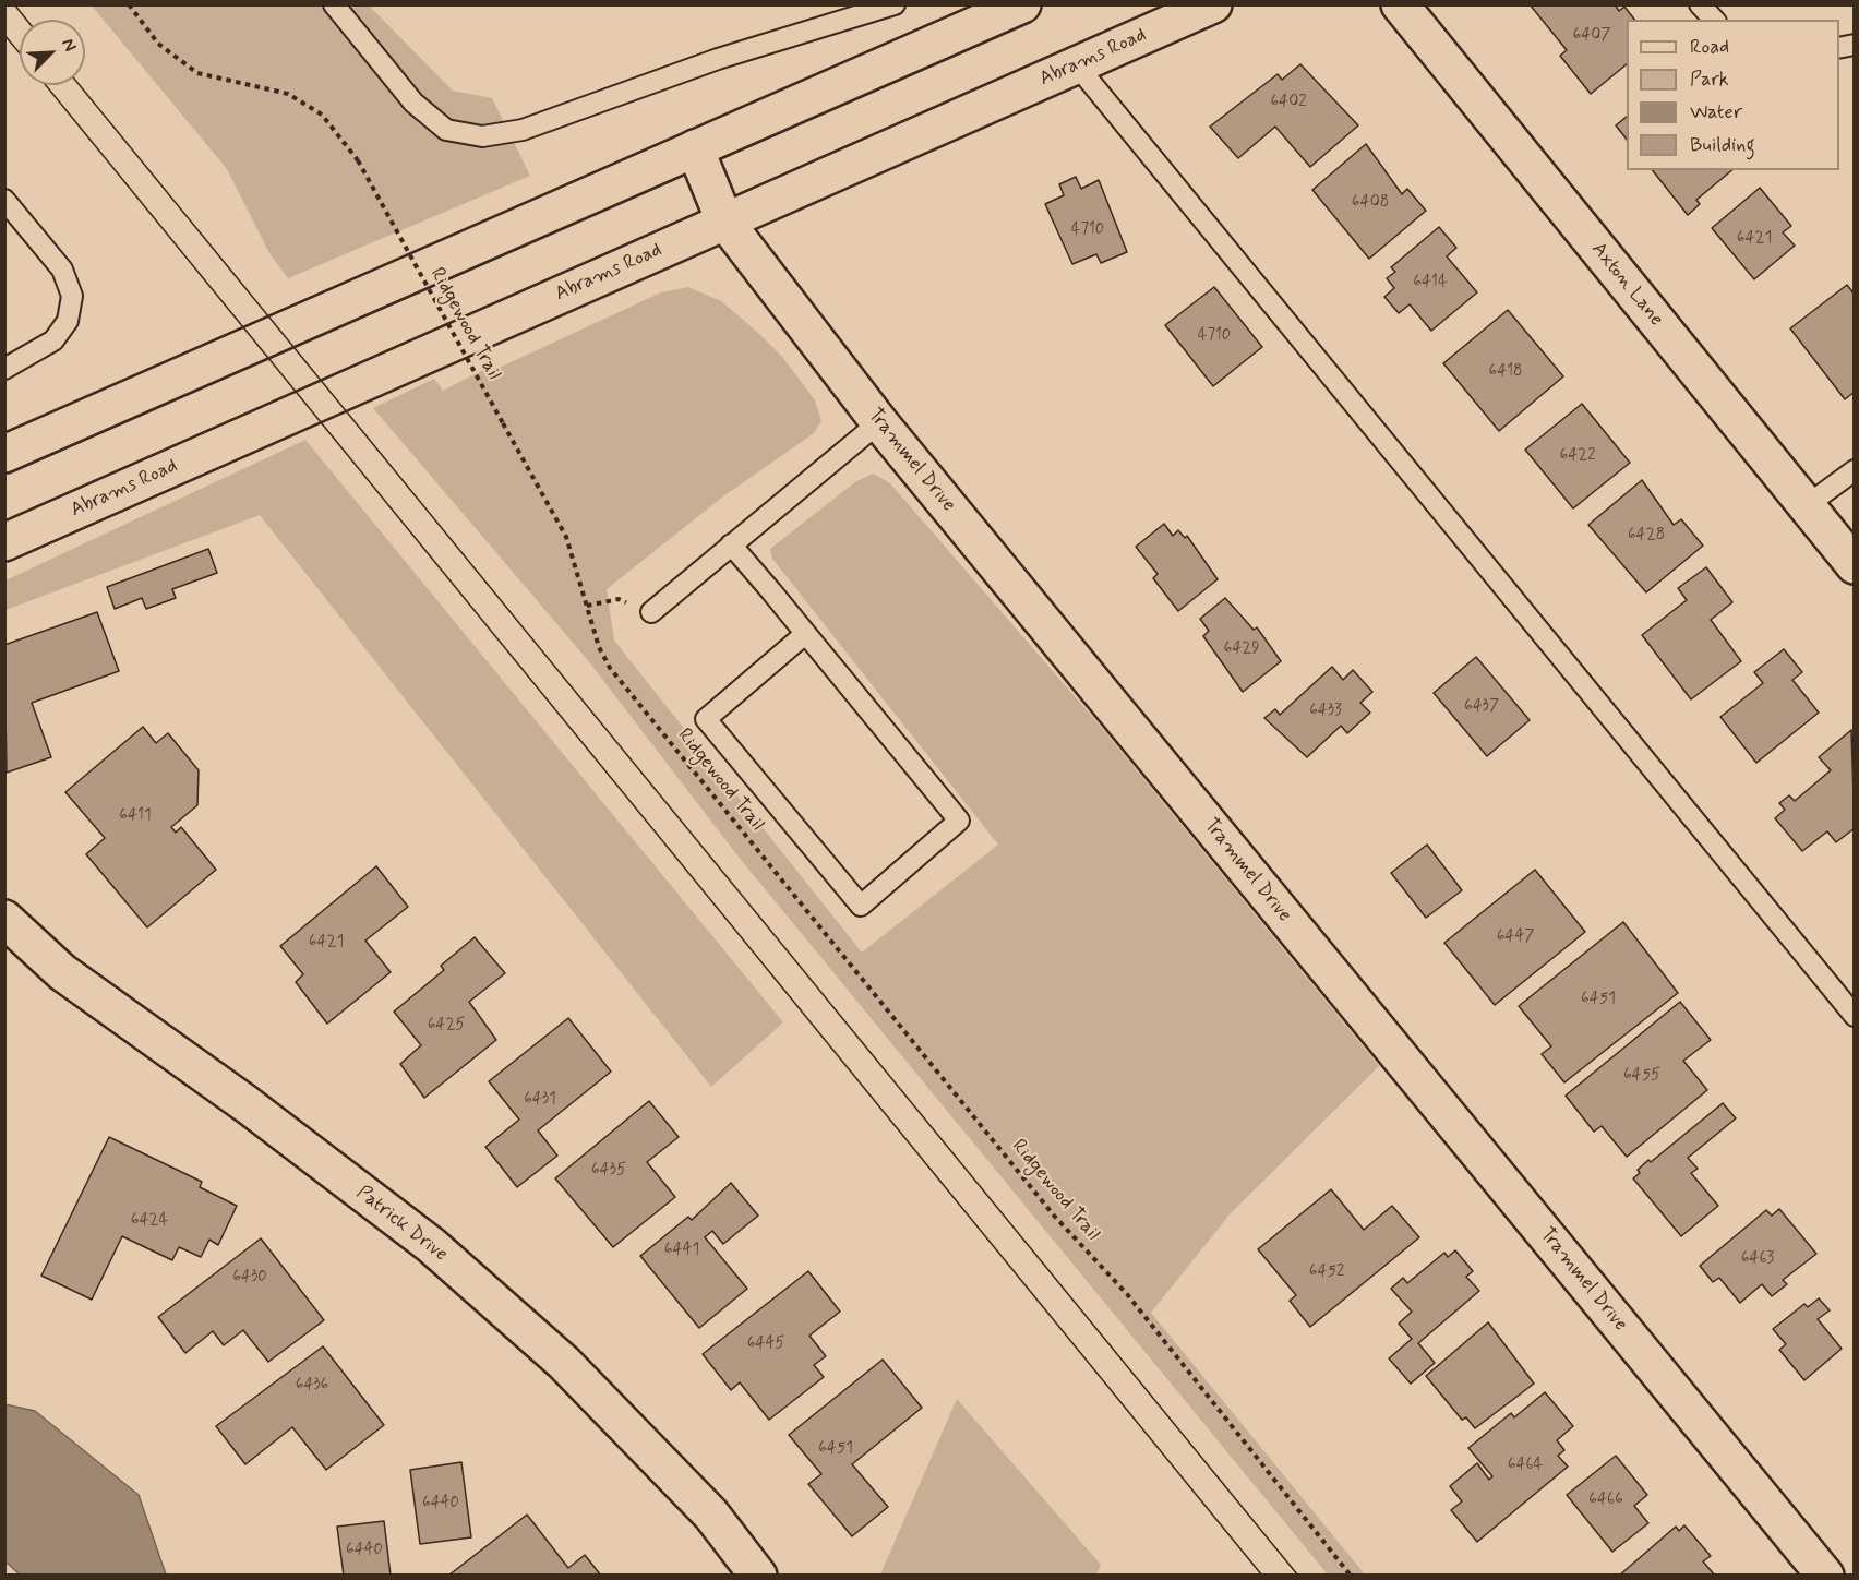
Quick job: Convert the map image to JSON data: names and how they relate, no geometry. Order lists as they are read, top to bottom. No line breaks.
{"streets":{"street":["Abrams Road","Axton Lane","Trammel Drive","Patrick Drive"],"path":["Ridgewood Trail"]},"crossings":[["Abrams Road","Trammel Drive"]],"house_numbers":["6407","6402","6408","4710","6421","6414","4710","6418","6422","6428","6429","6437","6433","6411","6447","6421","6451","6425","6455","6431","6435","6424","6441","6463","6452","6430","6445","6436","6451","6464","6466","6440","6440"],"legend":["Road","Park","Water","Building"],"north":"top right"}
